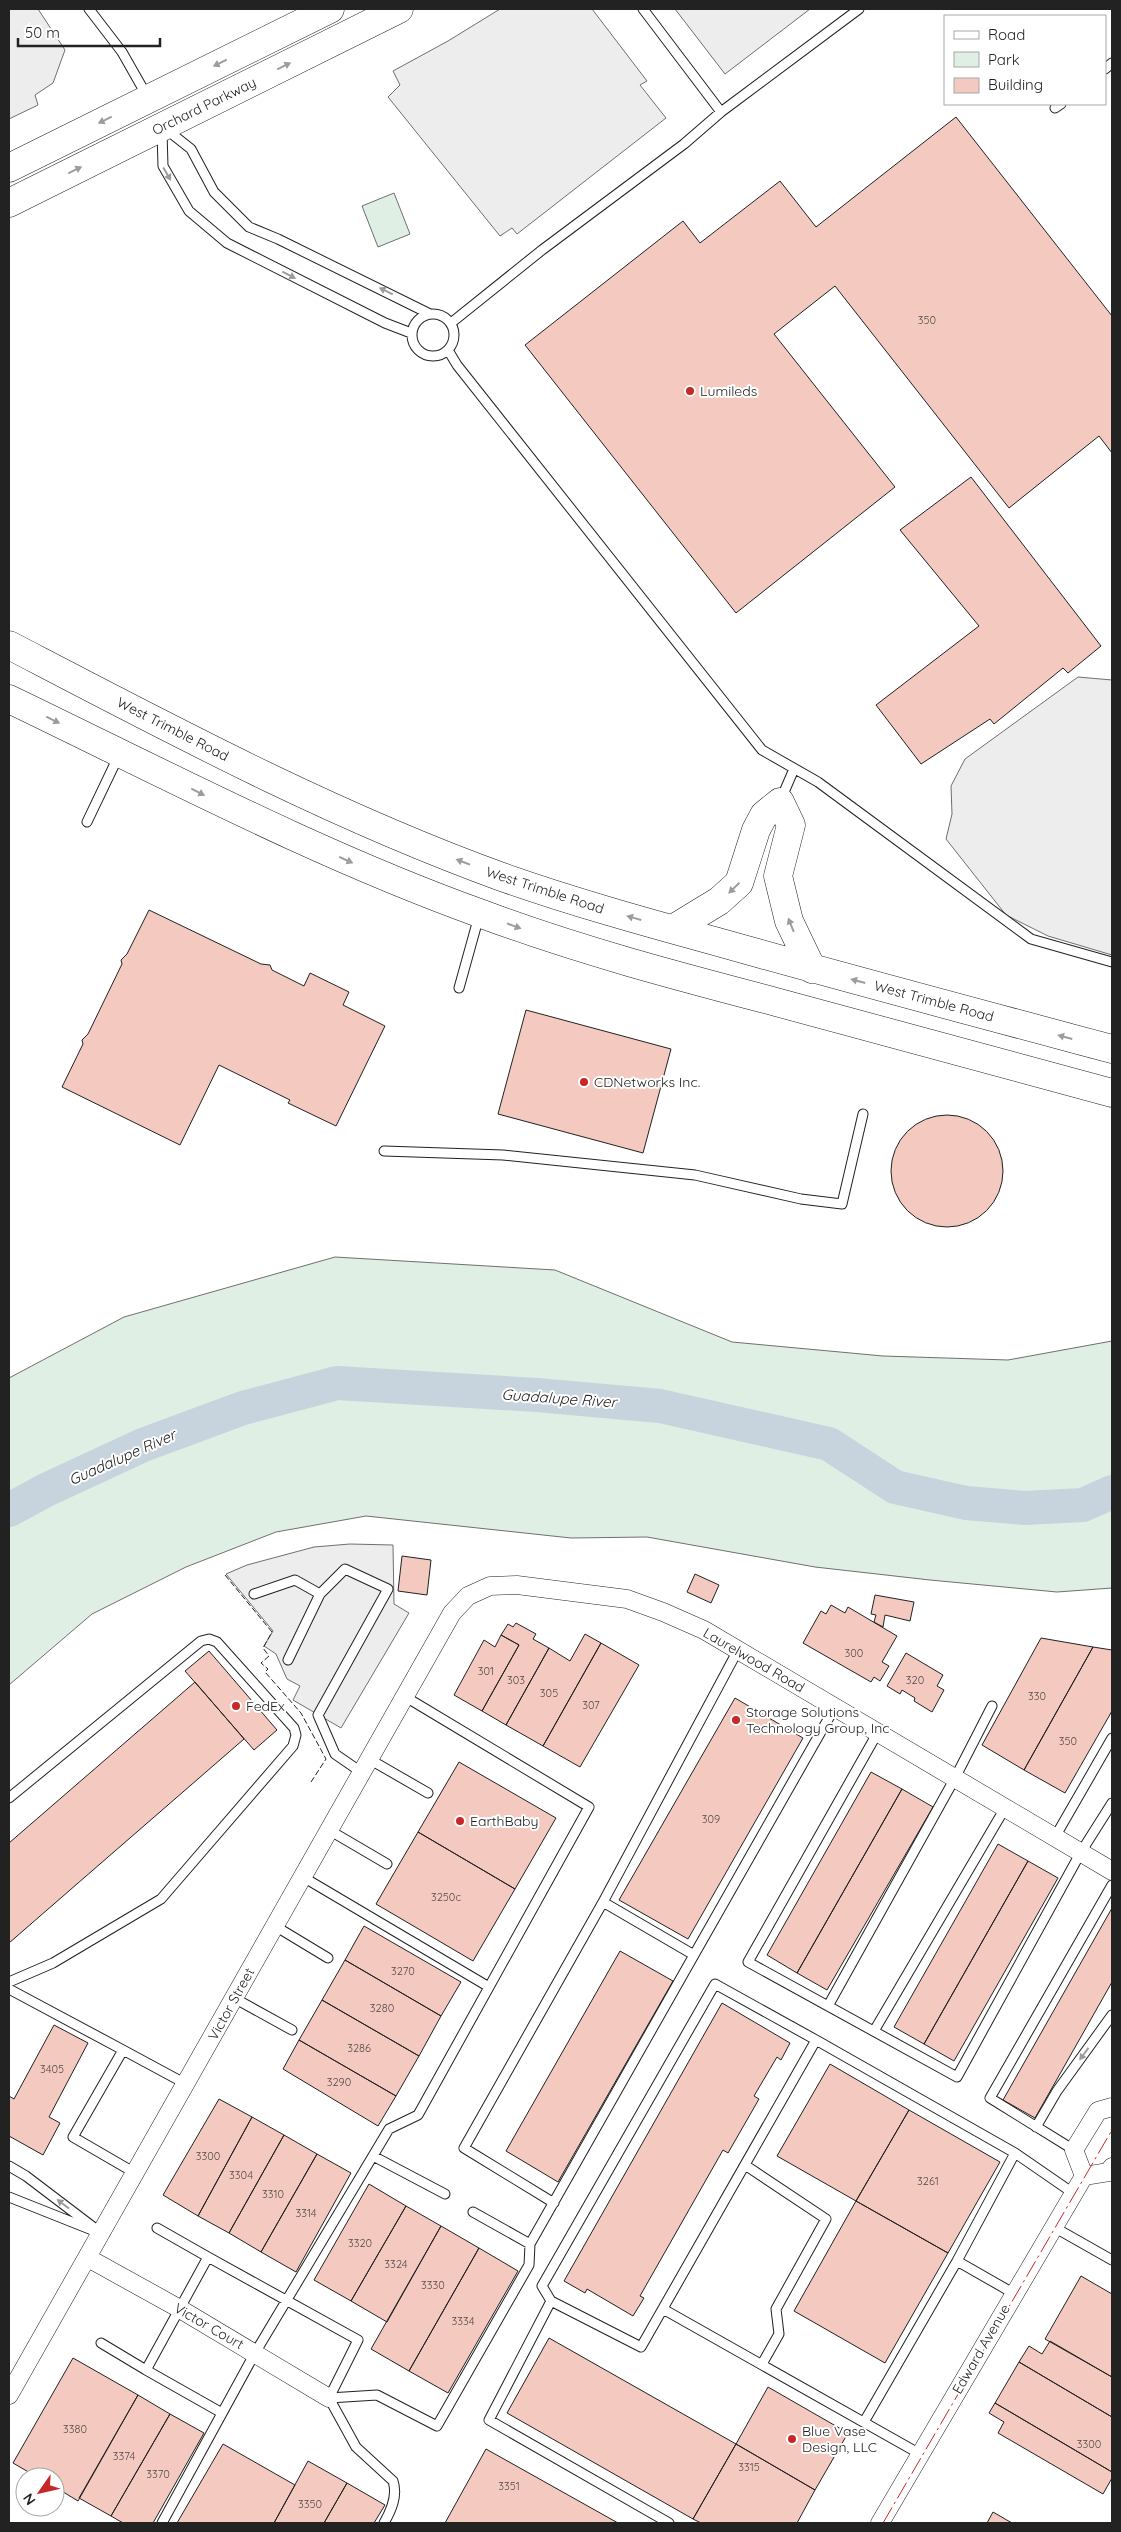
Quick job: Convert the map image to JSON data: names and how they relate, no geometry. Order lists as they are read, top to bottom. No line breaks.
{"streets":{"main road":["Orchard Parkway","West Trimble Road"],"street":["Laurelwood Road","Victor Street","Victor Court","Edward Avenue"]},"crossings":[["Laurelwood Road","Victor Street"],["Victor Street","Victor Court"]],"water":["Guadalupe River"],"places":["Lumileds","CDNetworks Inc.","FedEx","Storage Solutions Technology Group, Inc","EarthBaby","Blue Vase Design, LLC"],"house_numbers":["350","300","301","303","320","305","330","307","350","309","3250c","3270","3280","3286","3405","3290","3300","3304","3261","3310","3314","3320","3324","3330","3334","3380","3300","3374","3315","3370","3351","3350"],"legend":["Road","Park","Building"],"scale_bar":"50 m","north":"bottom left"}
